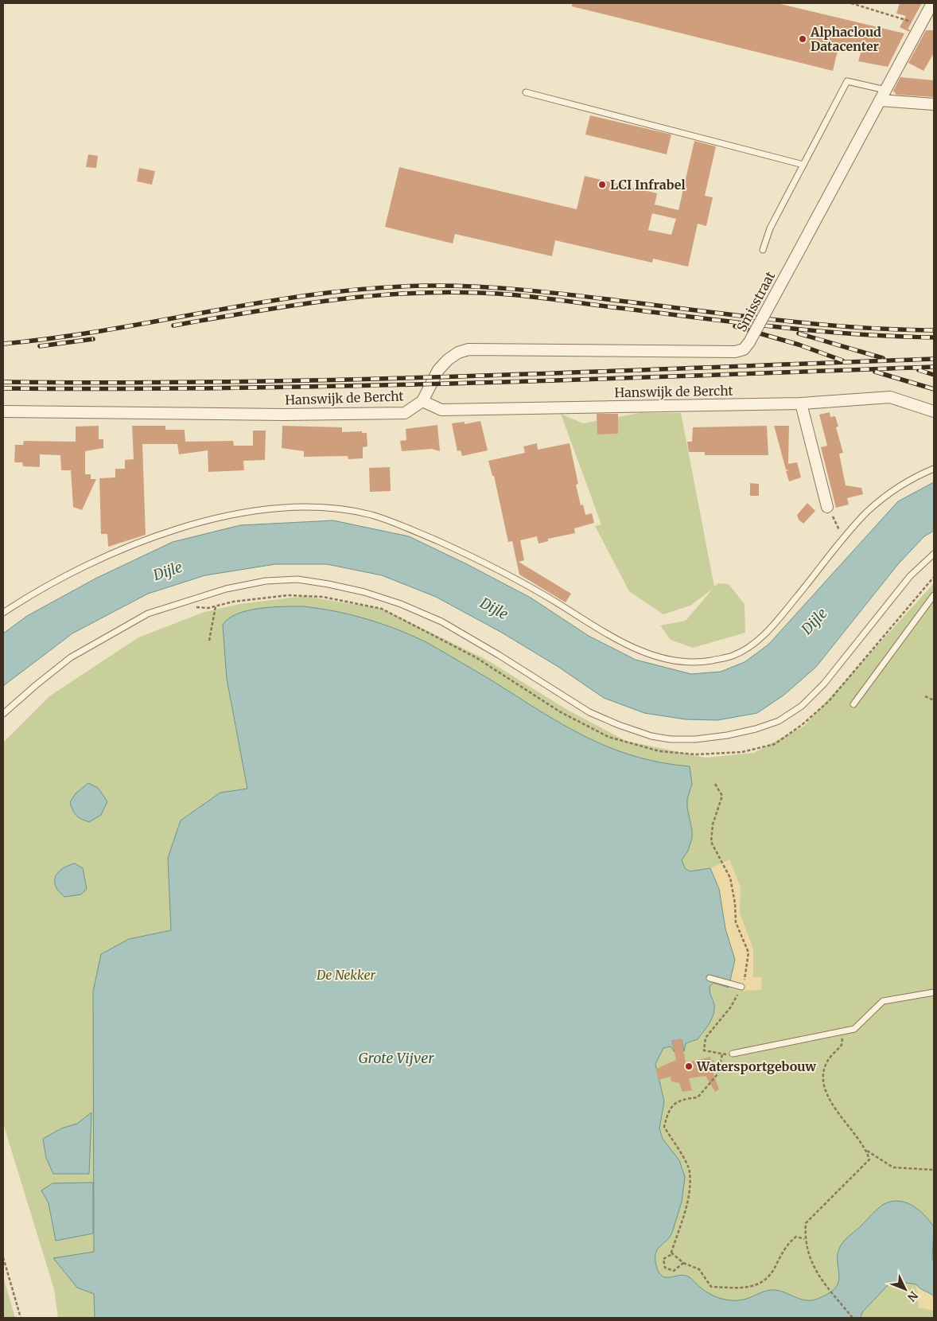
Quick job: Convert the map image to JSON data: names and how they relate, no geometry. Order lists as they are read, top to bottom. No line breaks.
{"streets":{"street":["Smisstraat","Hanswijk de Bercht"]},"crossings":[["Smisstraat","Hanswijk de Bercht"]],"water":["Dijle","Grote Vijver"],"parks":["De Nekker"],"places":["Alphacloud Datacenter","LCI Infrabel","Watersportgebouw"],"north":"bottom right"}
